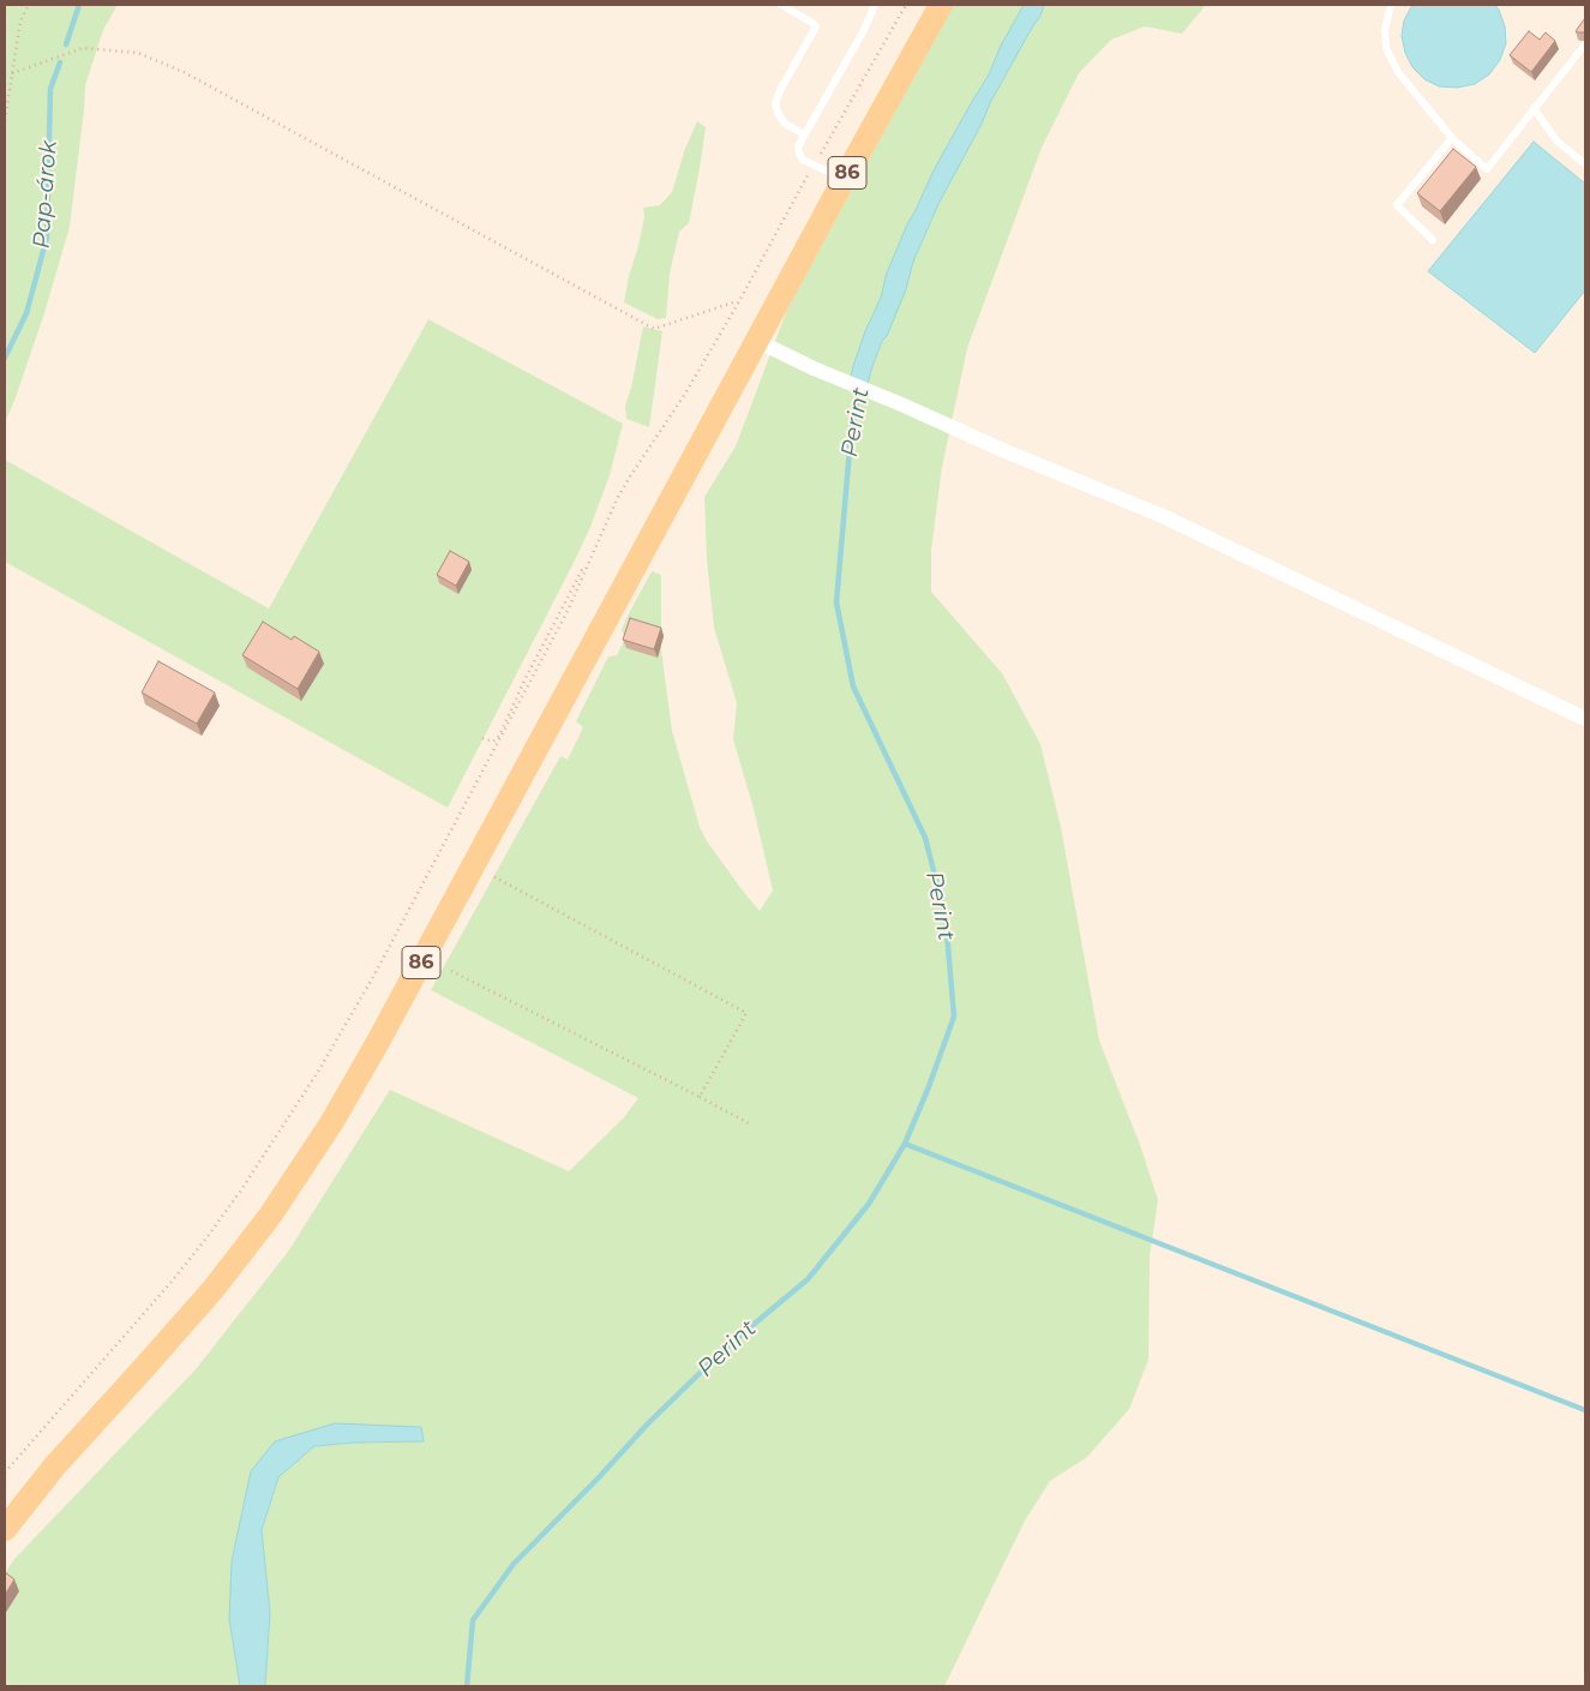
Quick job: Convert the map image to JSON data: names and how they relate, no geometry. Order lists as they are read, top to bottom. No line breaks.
{"streets":{"main road":["86"]},"water":["Pap-árok","Perint"]}
